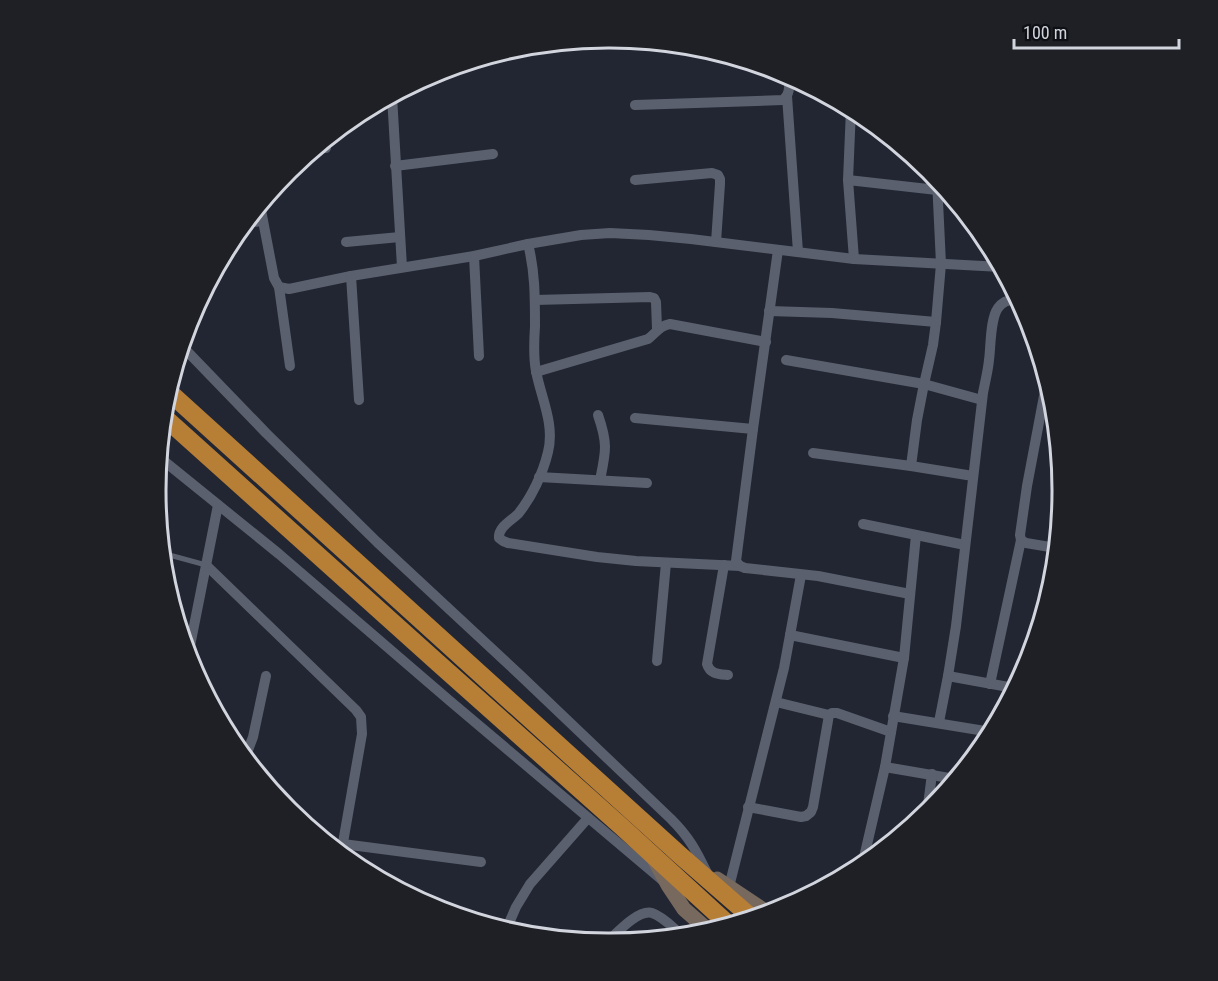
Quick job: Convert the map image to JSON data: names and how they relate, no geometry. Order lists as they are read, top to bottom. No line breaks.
{"scale_bar":"100 m"}
